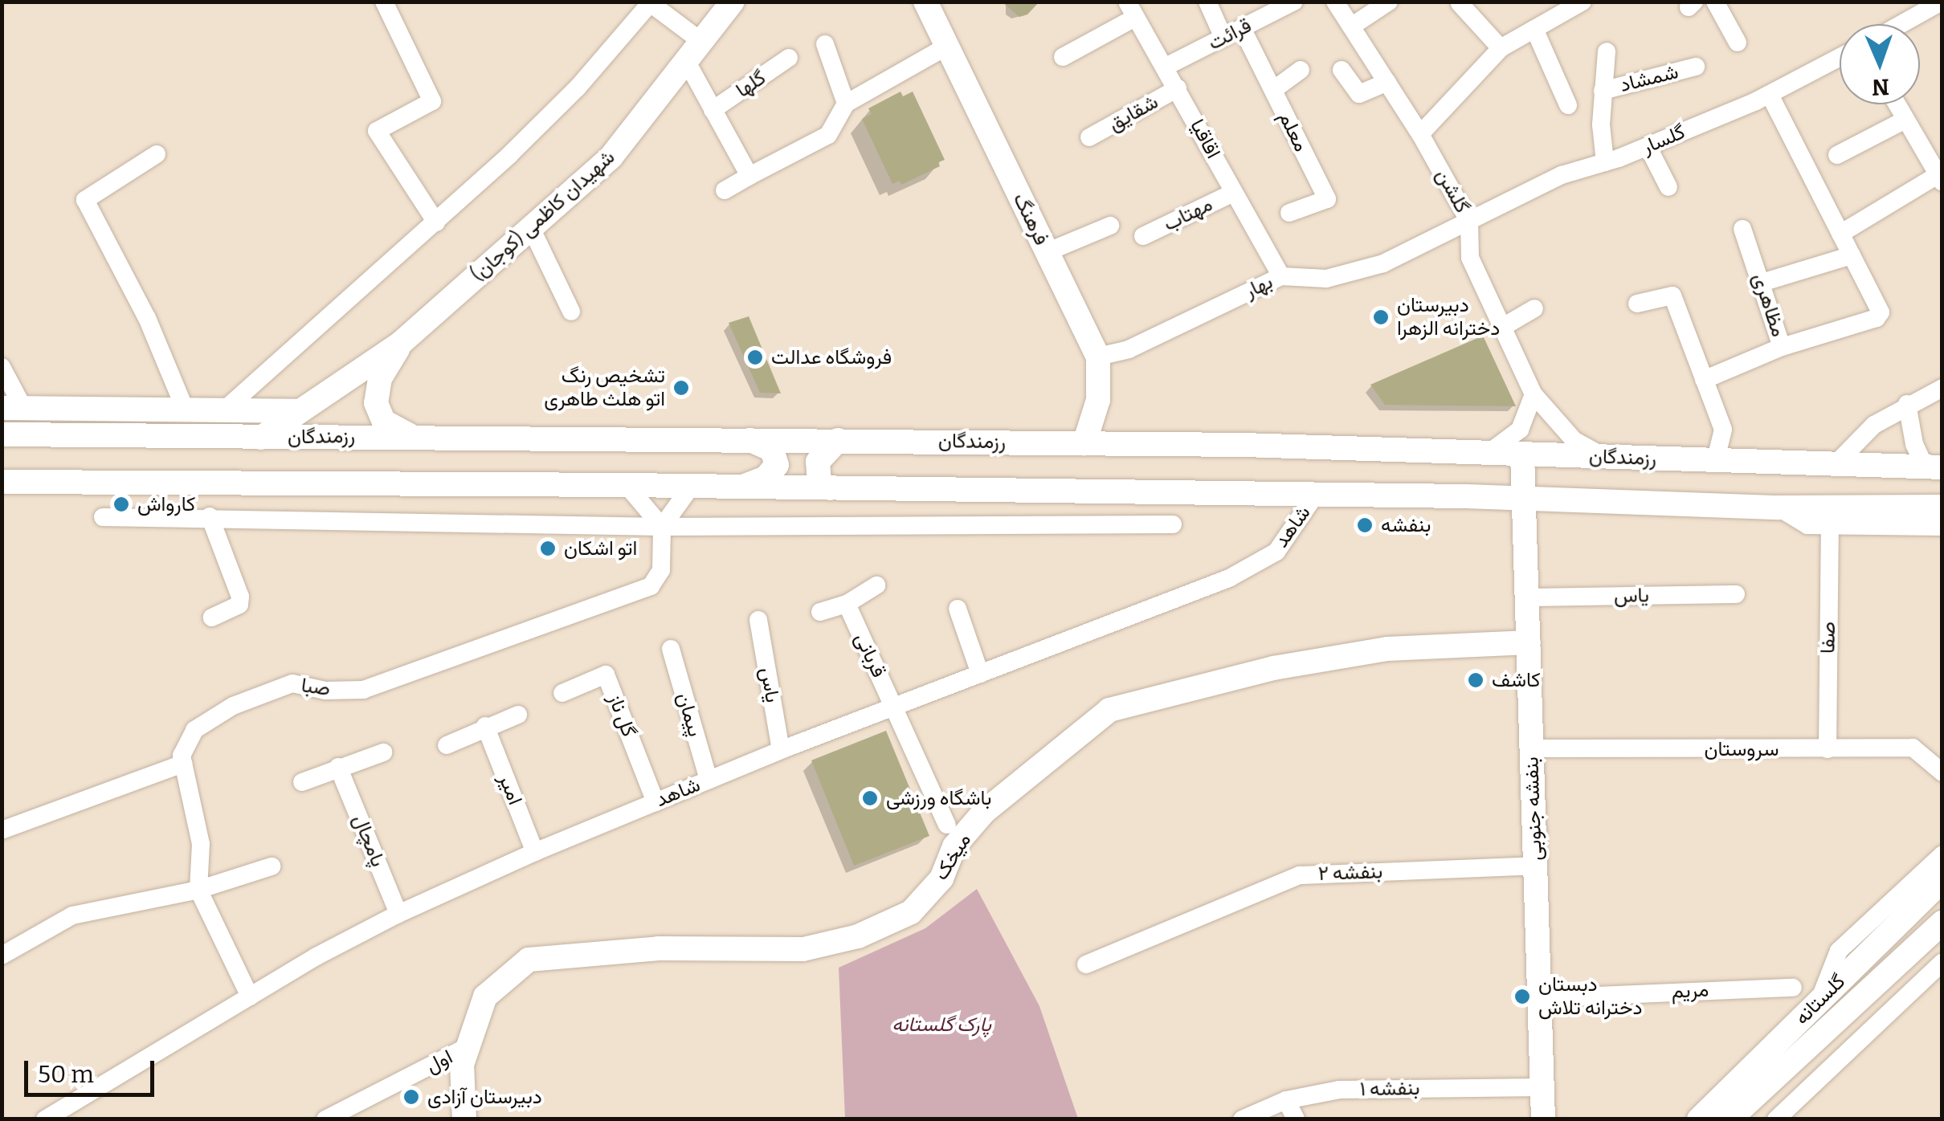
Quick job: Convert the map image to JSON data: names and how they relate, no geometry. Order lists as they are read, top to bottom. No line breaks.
{"streets":{"main road":["شهیدان کاظمی (کوجان)","فرهنگ","رزمندگان","بنفشه جنوبی","میخک","گلستانه"],"street":["قرائت","شمشاد","گلها","شقایق","معلم","اقاقیا","گلسار","گلشن","مهتاب","بهار","مظاهری","شاهد","یاس","صفا","قربانی","صبا","پیمان","گل ناز","سروستان","امیر","پامچال","بنفشه ۲","مریم","اول","بنفشه ۱"]},"crossings":[["قرائت","معلم"],["قرائت","اقاقیا"],["شمشاد","گلسار"],["شقایق","اقاقیا"],["اقاقیا","مهتاب"],["اقاقیا","بهار"],["گلسار","گلشن"],["گلسار","بهار"],["گلشن","بهار"],["گلشن","رزمندگان"],["فرهنگ","بهار"],["فرهنگ","رزمندگان"],["رزمندگان","بنفشه جنوبی"],["شاهد","یاس"],["شاهد","قربانی"],["شاهد","پیمان"],["شاهد","گل ناز"],["شاهد","امیر"],["شاهد","پامچال"],["یاس","بنفشه جنوبی"],["صفا","سروستان"],["سروستان","بنفشه جنوبی"],["بنفشه جنوبی","میخک"],["بنفشه جنوبی","بنفشه ۲"],["بنفشه جنوبی","مریم"],["بنفشه جنوبی","بنفشه ۱"],["میخک","اول"]],"parks":["پارک گلستانه"],"places":["دبيرستان دخترانه الزهرا","فروشگاه عدالت","تشخیص رنگ اتو هلث طاهری","کارواش","بنفشه","اتو اشکان","کاشف","باشگاه ورزشی","دبستان دخترانه تلاش","دبیرستان آزادی"],"scale_bar":"50 m","north":"bottom"}
